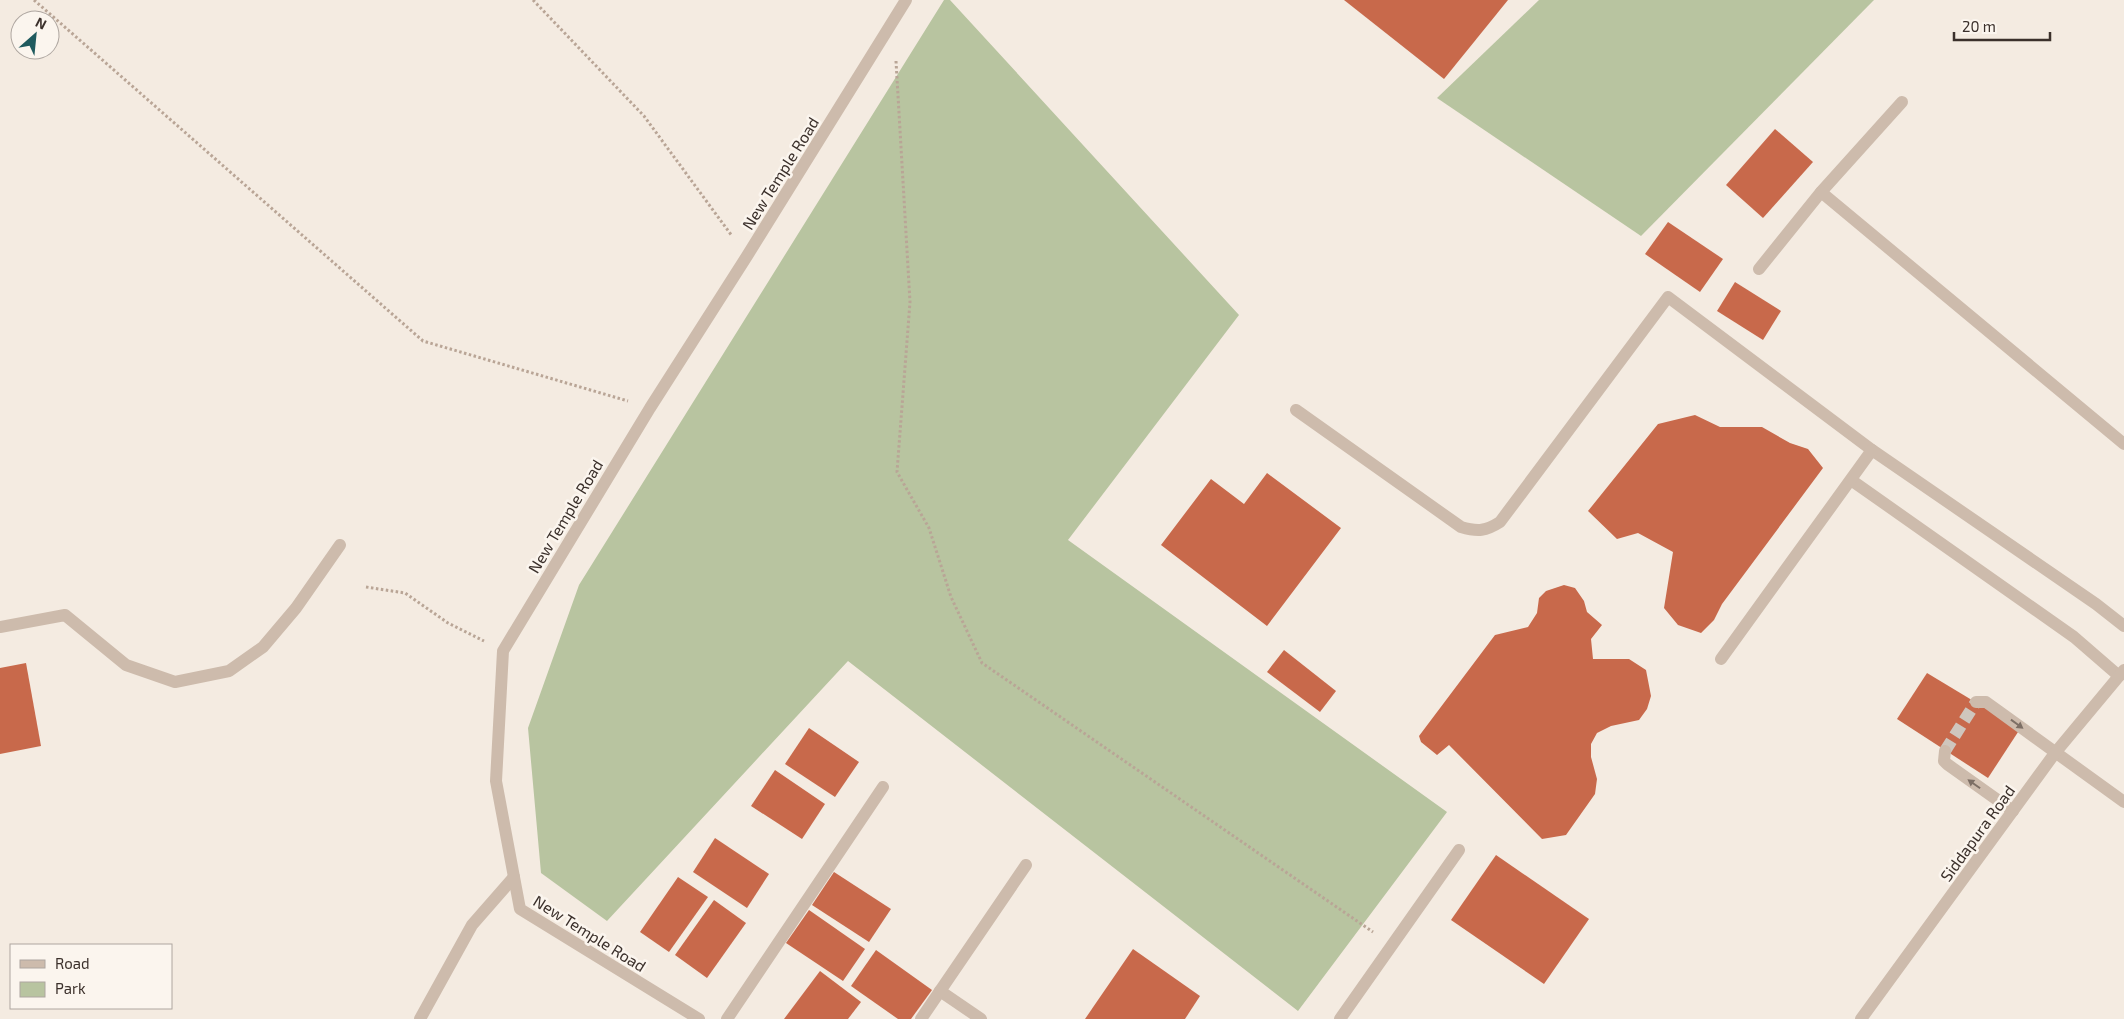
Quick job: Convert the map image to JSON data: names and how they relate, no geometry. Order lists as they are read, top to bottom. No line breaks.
{"streets":{"street":["New Temple Road","Siddapura Road"]},"legend":["Road","Park"],"scale_bar":"20 m","north":"top right"}
